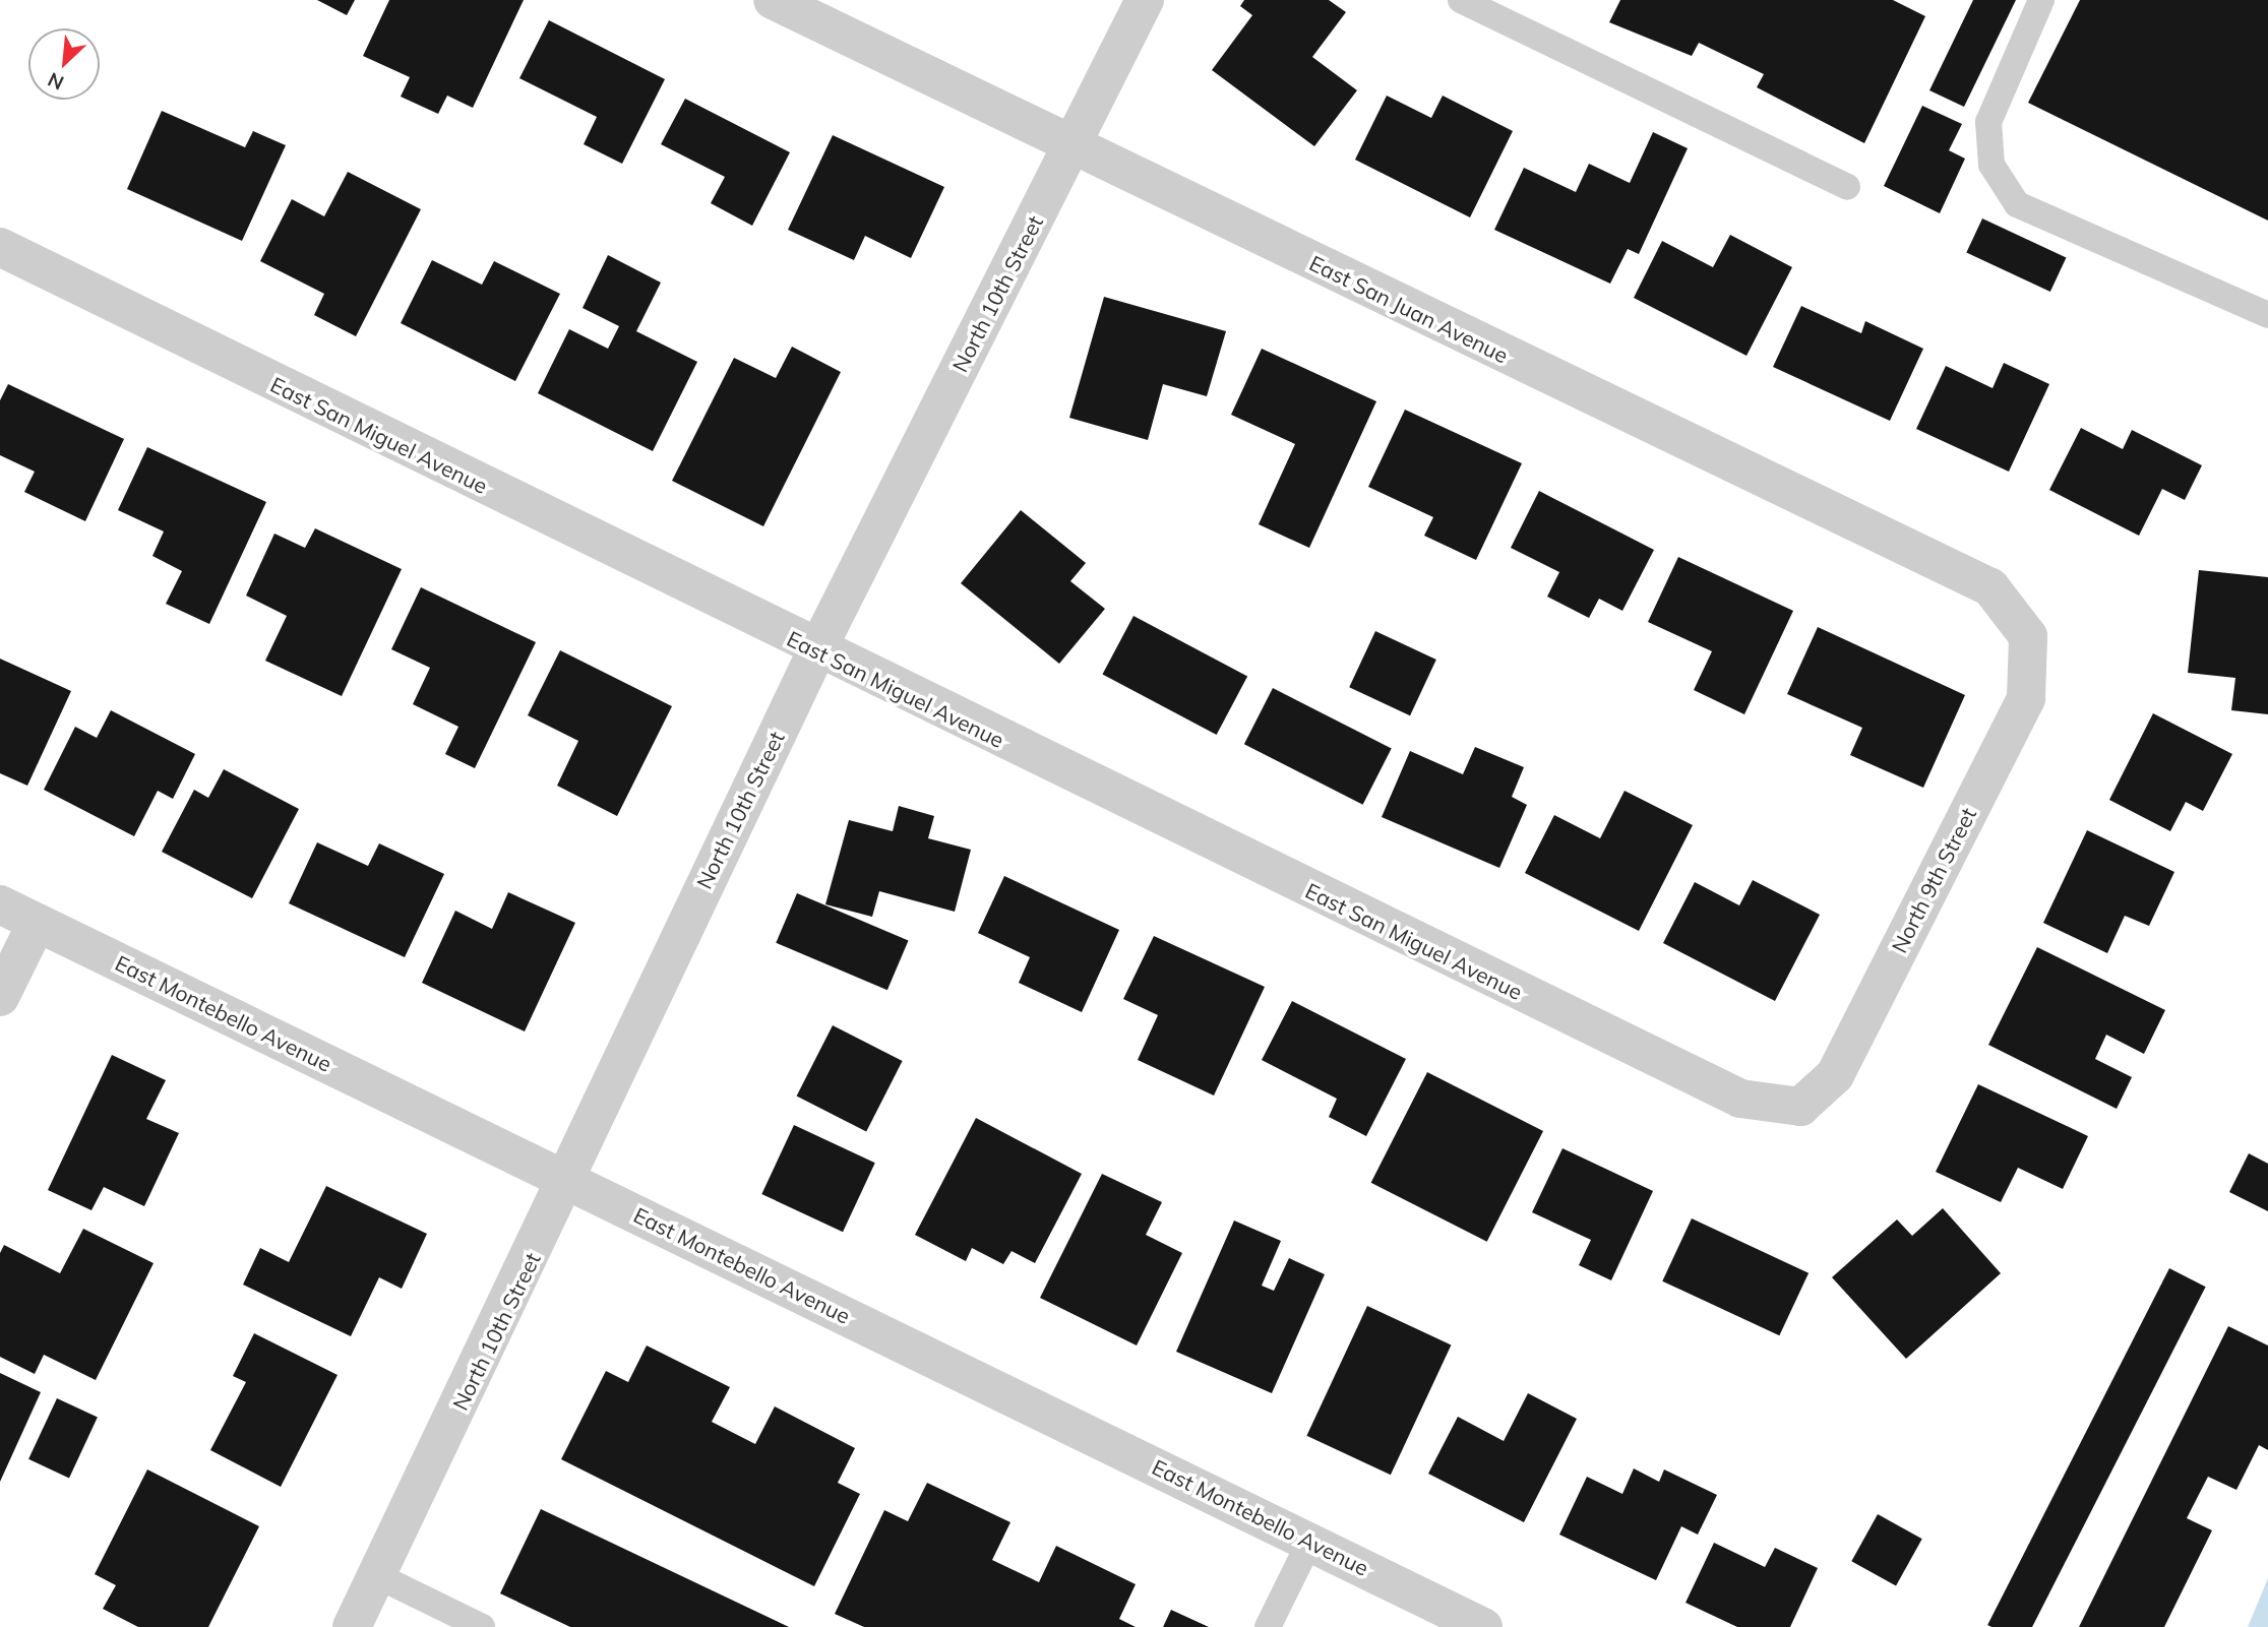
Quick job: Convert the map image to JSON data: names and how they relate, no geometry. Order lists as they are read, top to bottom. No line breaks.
{"streets":{"street":["North 10th Street","East San Juan Avenue","East San Miguel Avenue","North 9th Street","East Montebello Avenue"]},"crossings":[["North 10th Street","East San Juan Avenue"],["North 10th Street","East San Miguel Avenue"],["North 10th Street","East Montebello Avenue"],["East San Juan Avenue","North 9th Street"],["East San Miguel Avenue","North 9th Street"]],"north":"bottom left"}
